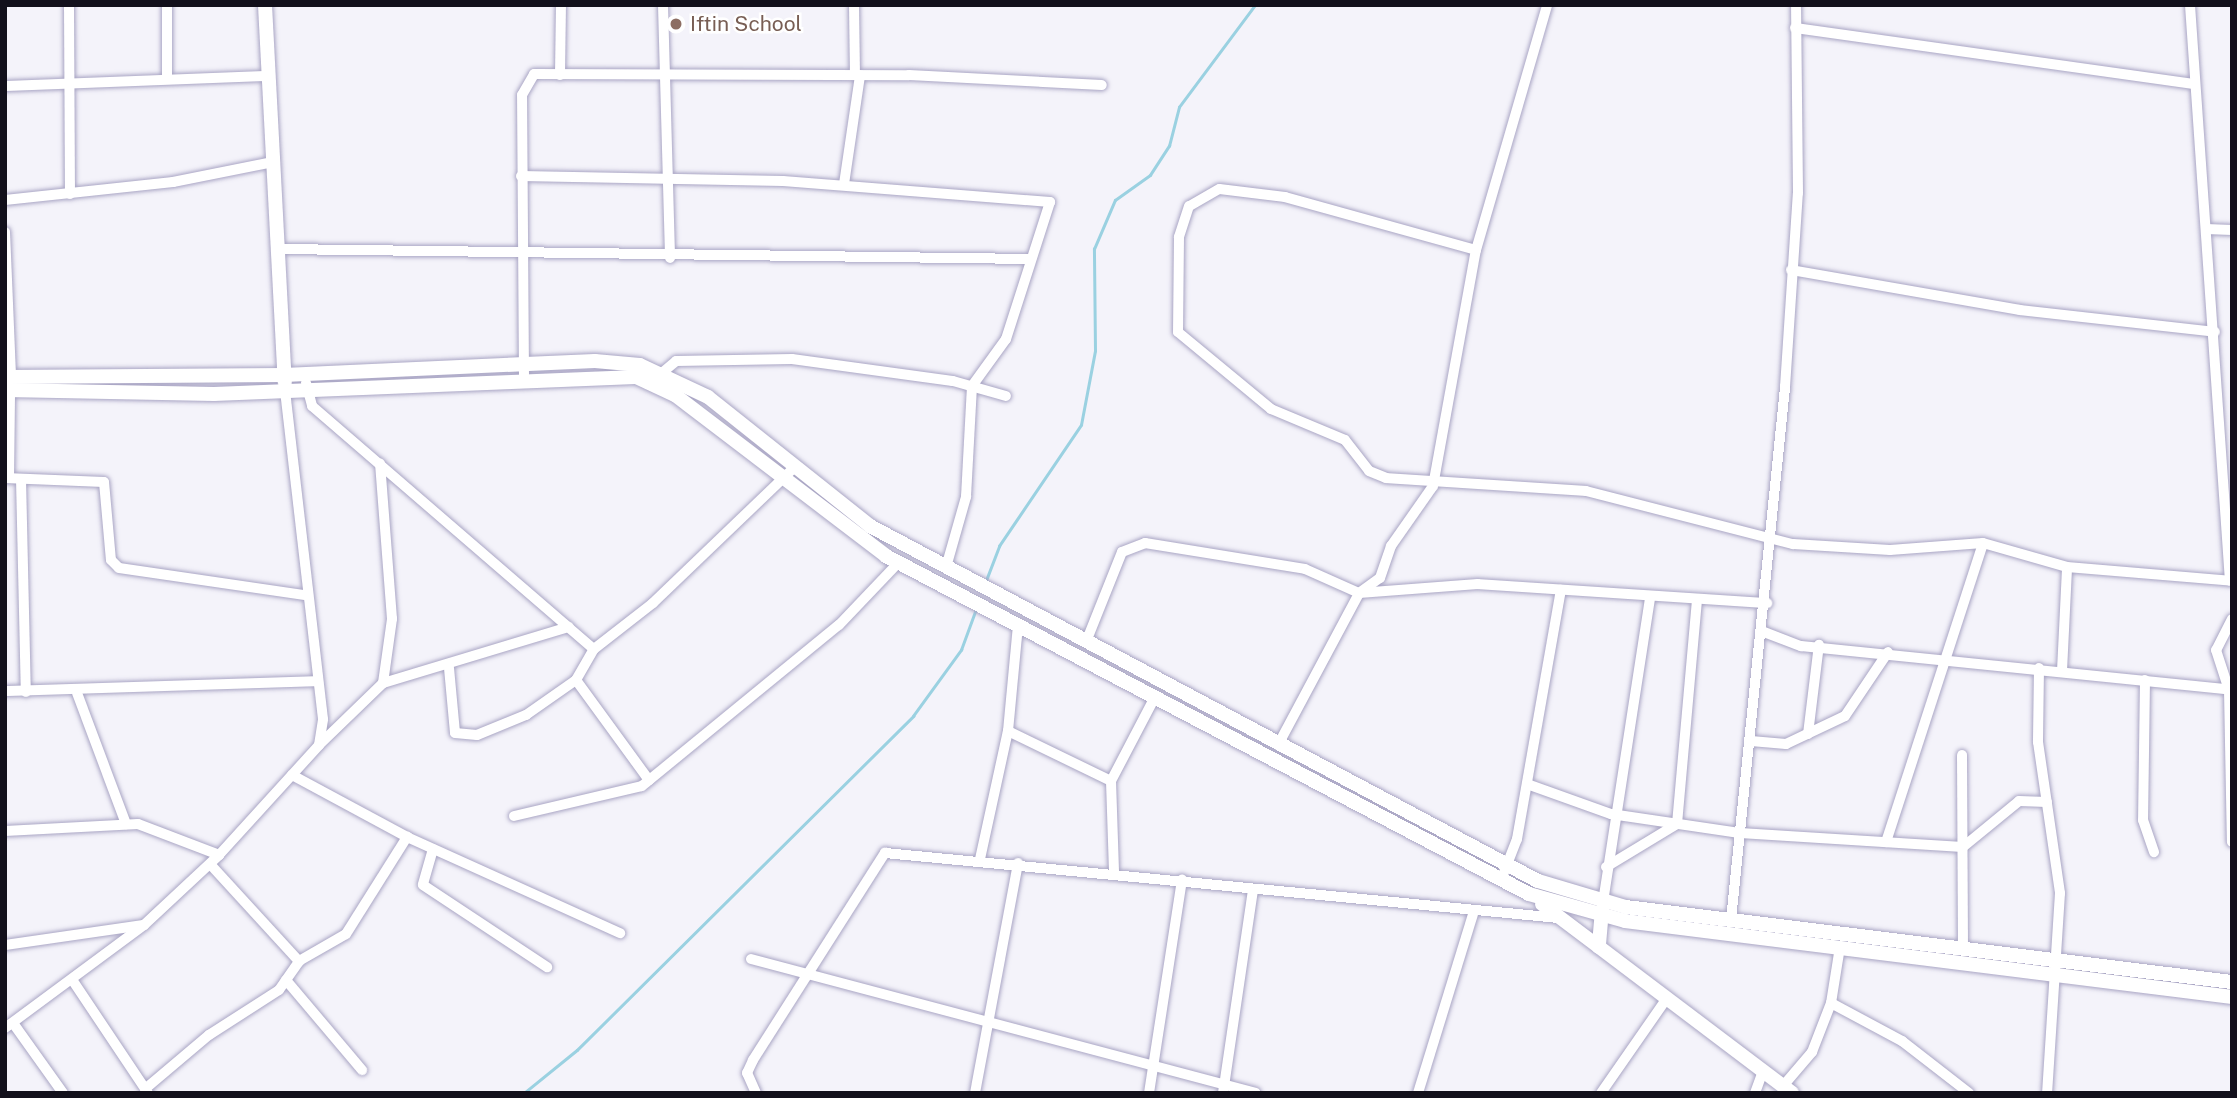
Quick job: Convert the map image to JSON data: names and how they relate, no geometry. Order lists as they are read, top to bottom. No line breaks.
{"places":["Iftin School"]}
